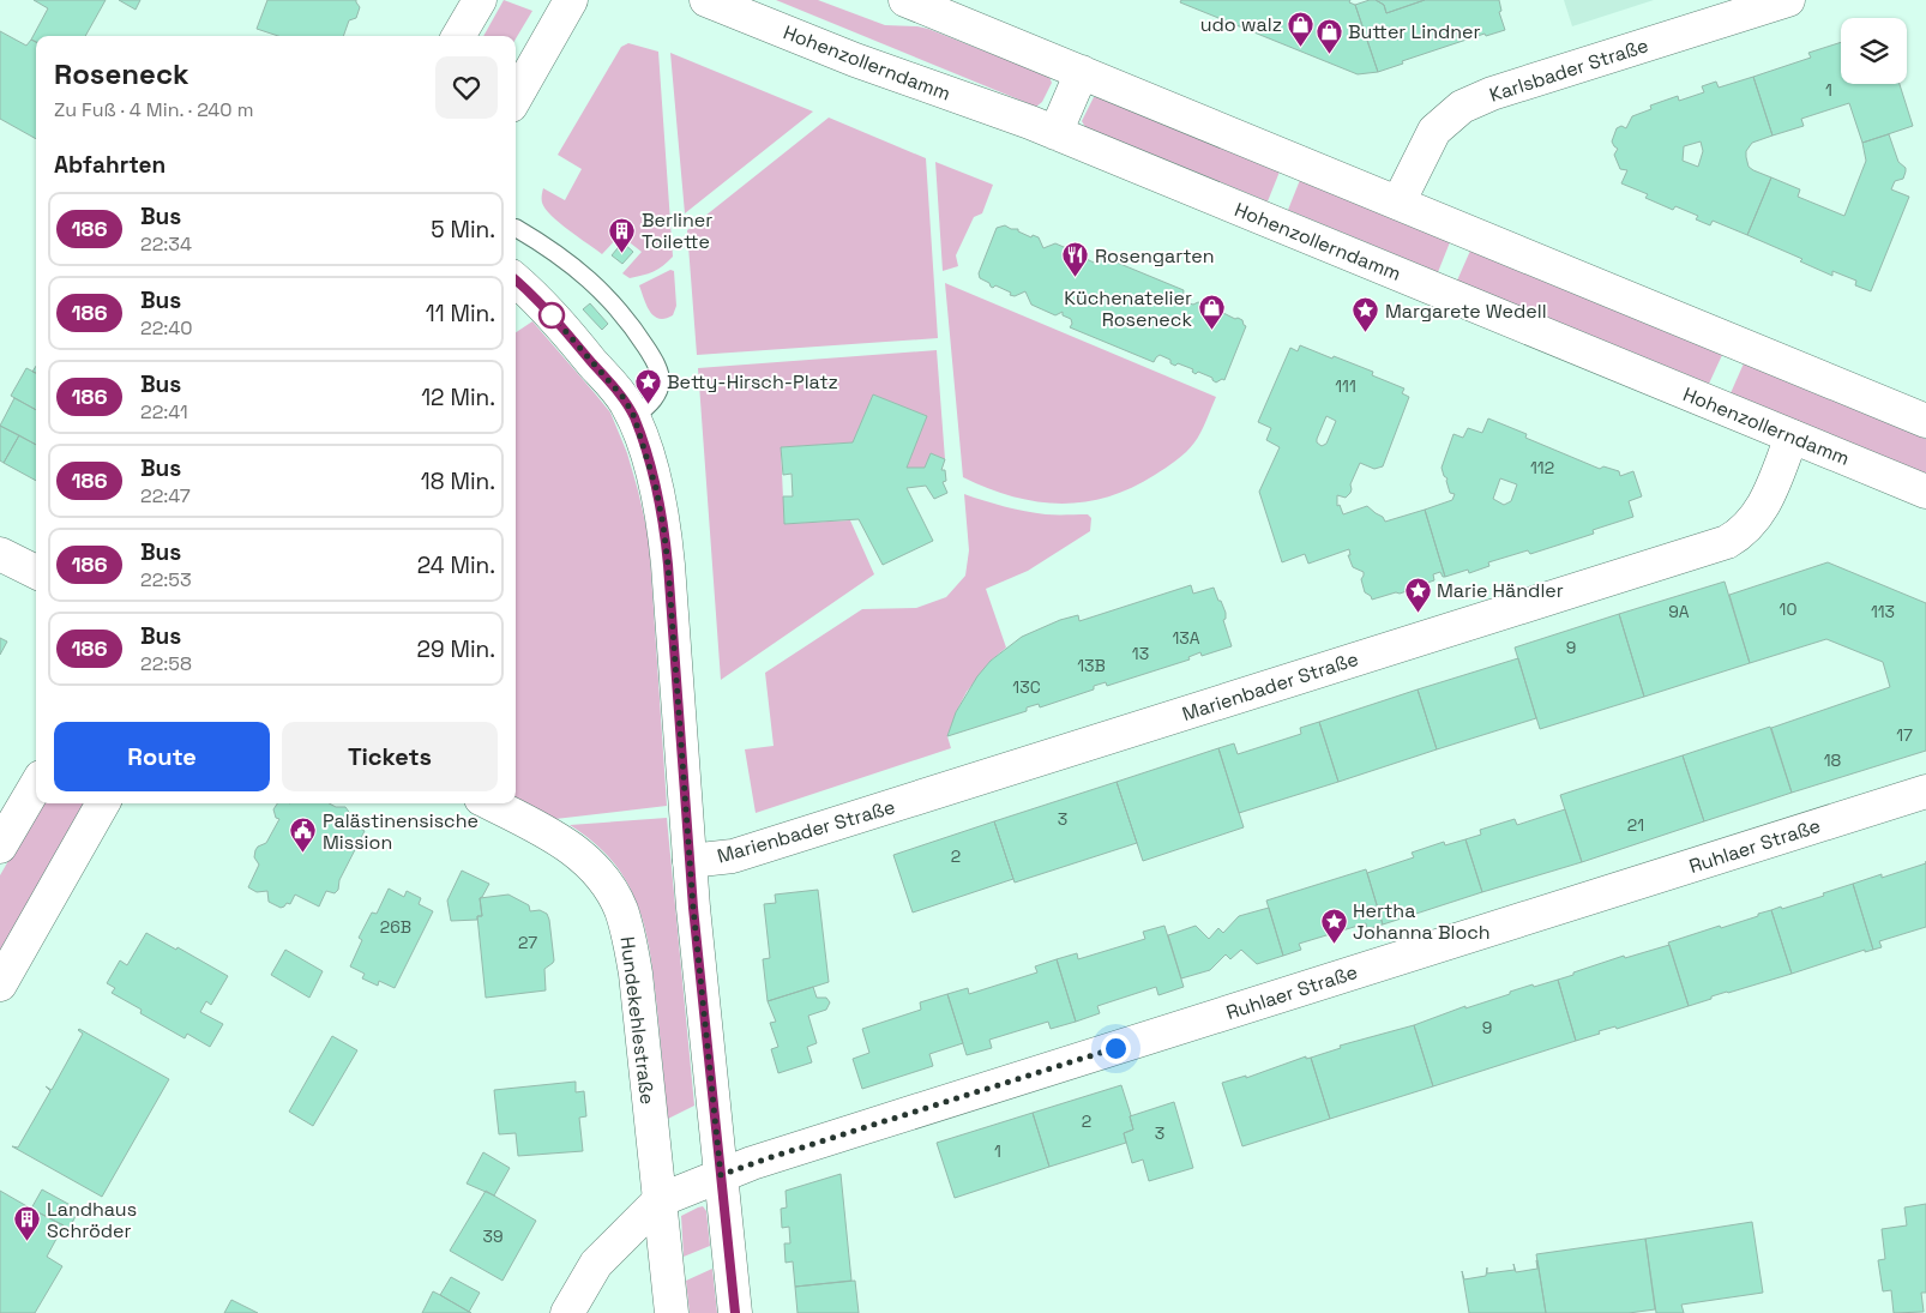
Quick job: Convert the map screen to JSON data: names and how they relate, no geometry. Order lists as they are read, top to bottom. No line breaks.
{"streets":{"main road":["Hohenzollerndamm","Karlsbader Straße","Marienbader Straße","Ruhlaer Straße","Hundekehlestraße"]},"crossings":[["Hohenzollerndamm","Marienbader Straße"],["Ruhlaer Straße","Hundekehlestraße"]],"places":{"shop":["udo walz","Butter Lindner","Küchenatelier Roseneck"],"building":["Berliner Toilette","Landhaus Schröder"],"restaurant":["Rosengarten"],"place":["Margarete Wedell","Betty-Hirsch-Platz","Marie Händler","Hertha Johanna Bloch"],"public building":["Palästinensische Mission"]},"lines":["bus line 186"],"house_numbers":["1","111","112","10","9A","113","13A","9","13","13B","13C","17","18","3","21","2","26B","27","9","2","3","1","39"],"page":{"heading":[["Roseneck","Zu Fuß · 4 Min. · 240 m"],"Abfahrten"],"list":[{"mark":"186","name":"Bus","note":"22:34","value":"5 Min."},{"mark":"186","name":"Bus","note":"22:40","value":"11 Min."},{"mark":"186","name":"Bus","note":"22:41","value":"12 Min."},{"mark":"186","name":"Bus","note":"22:47","value":"18 Min."},{"mark":"186","name":"Bus","note":"22:53","value":"24 Min."},{"mark":"186","name":"Bus","note":"22:58","value":"29 Min."}],"buttons":["Route","Tickets"]}}
